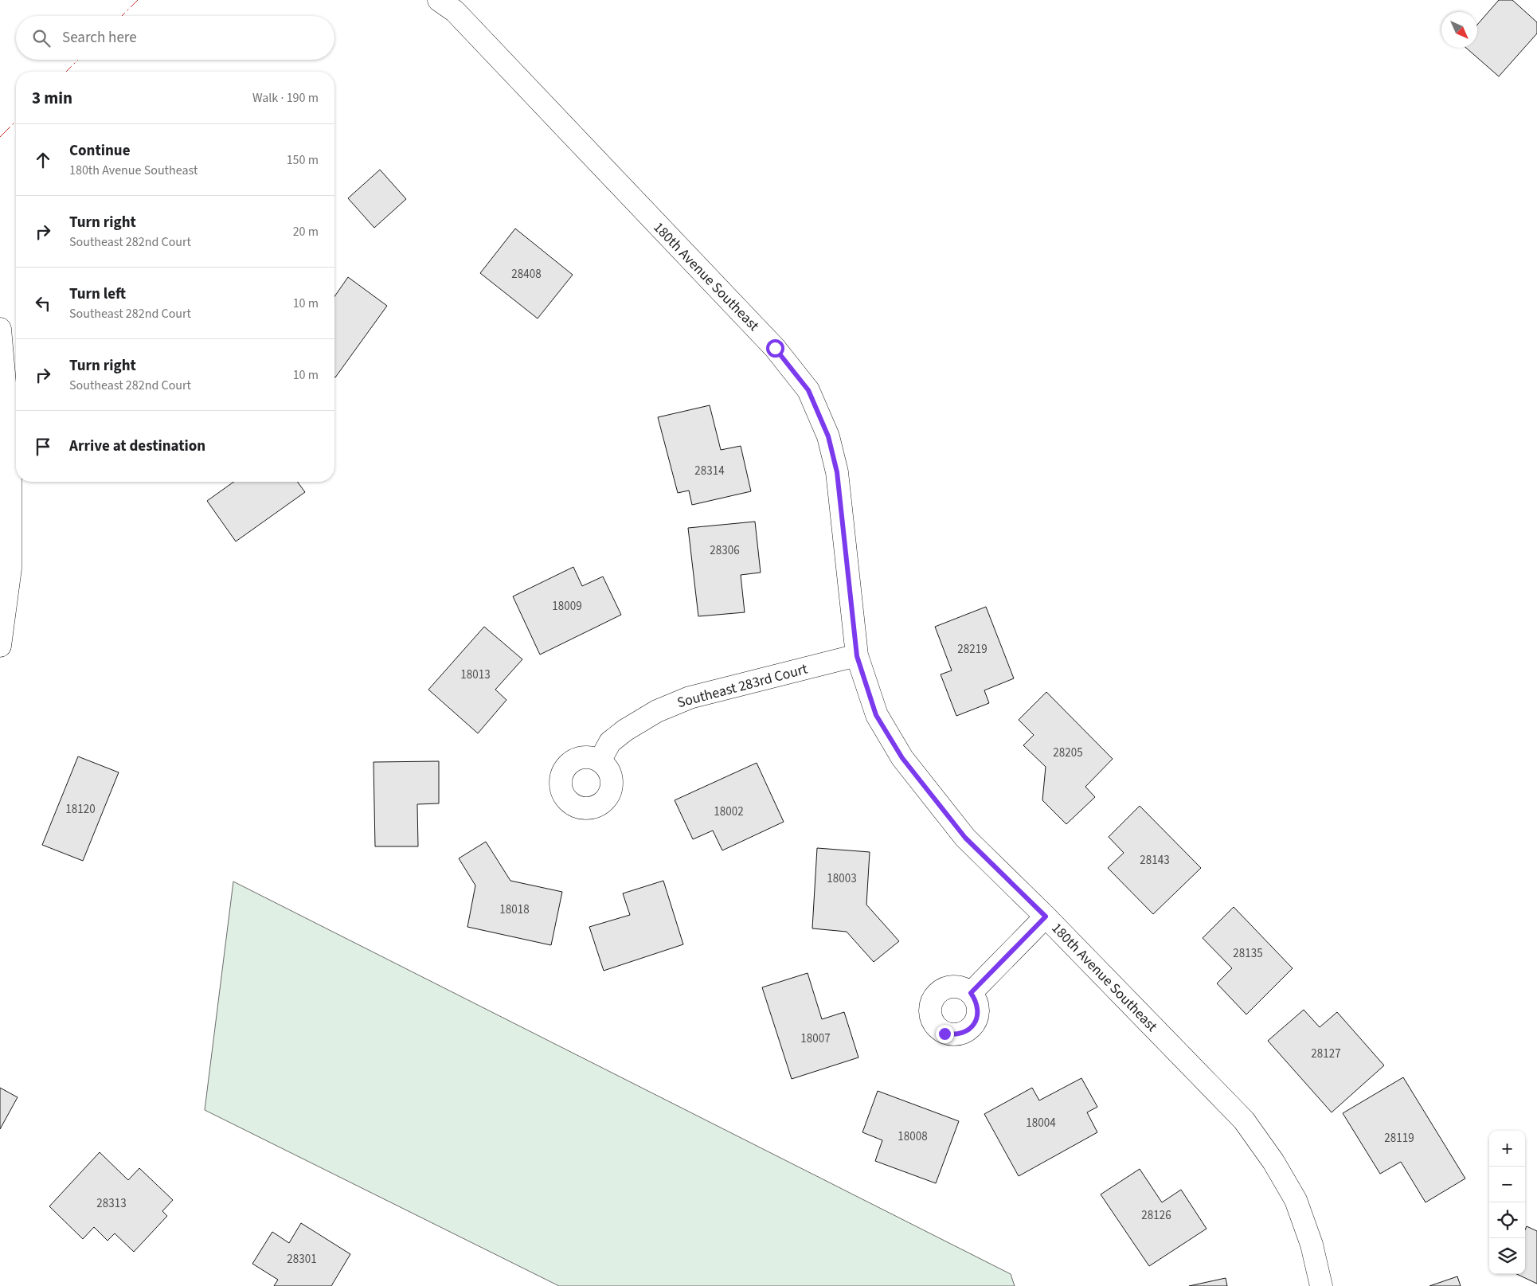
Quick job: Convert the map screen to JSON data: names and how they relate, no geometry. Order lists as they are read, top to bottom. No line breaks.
{"streets":{"street":["180th Avenue Southeast","Southeast 283rd Court"]},"crossings":[["180th Avenue Southeast","Southeast 283rd Court"]],"house_numbers":["28408","28314","28306","18009","28219","18013","28205","18120","18002","28143","18003","18018","28135","18007","28127","18004","18008","28119","28313","28126","28301"],"north":"bottom right","page":{"search":"Search here","heading":["3 min","Walk · 190 m"],"list":[["Continue","180th Avenue Southeast","150 m"],["Turn right","Southeast 282nd Court","20 m"],["Turn left","Southeast 282nd Court","10 m"],["Turn right","Southeast 282nd Court","10 m"],"Arrive at destination"],"map_buttons":["+","−"]}}
